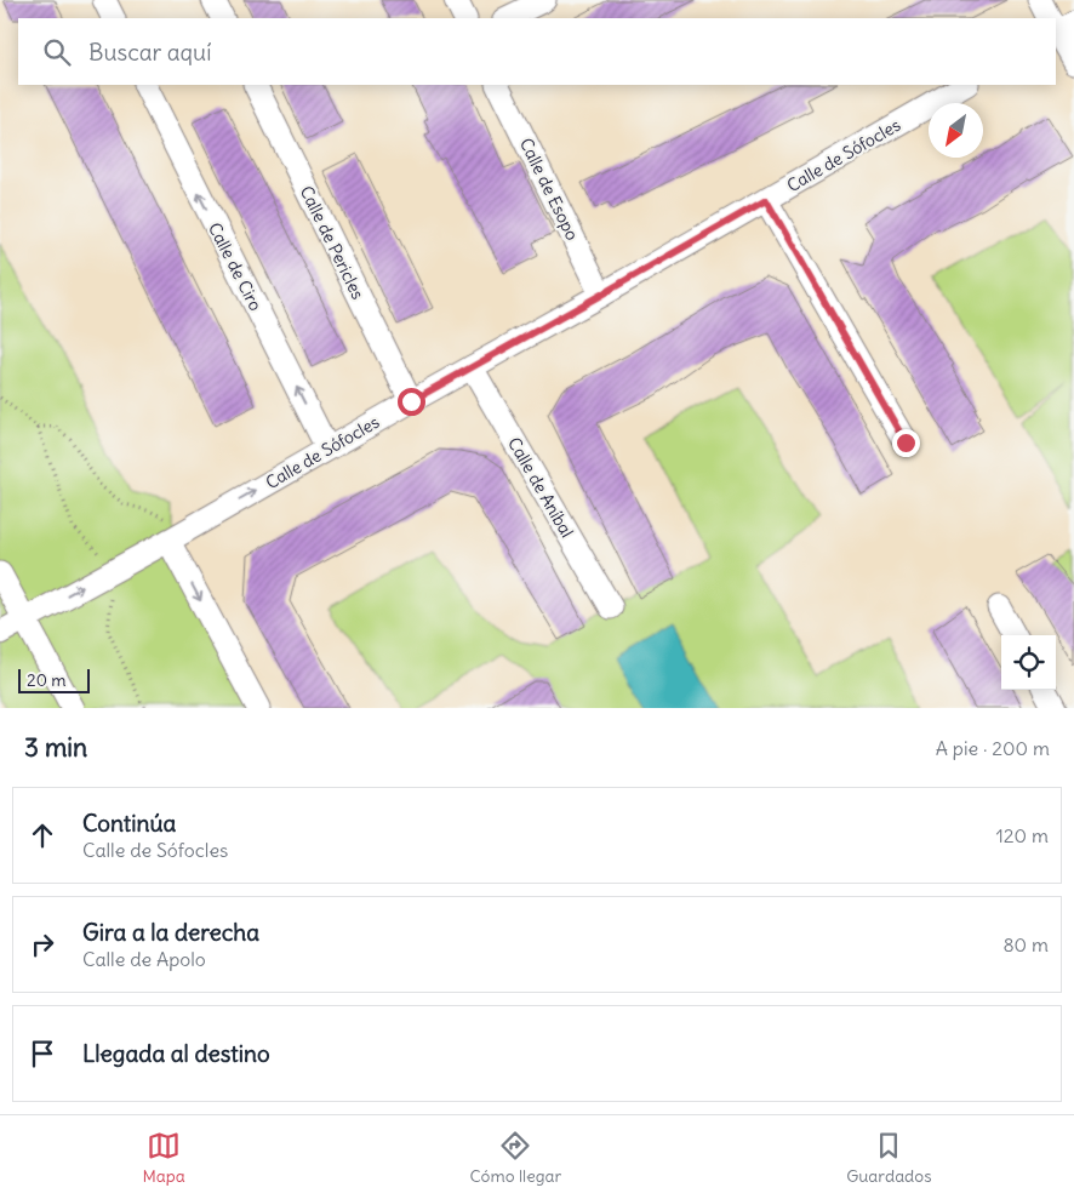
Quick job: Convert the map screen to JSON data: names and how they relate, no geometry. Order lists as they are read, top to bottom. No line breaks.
{"streets":{"street":["Calle de Sófocles","Calle de Esopo","Calle de Pericles","Calle de Ciro","Calle de Aníbal"]},"crossings":[["Calle de Sófocles","Calle de Esopo"],["Calle de Sófocles","Calle de Pericles"],["Calle de Sófocles","Calle de Ciro"],["Calle de Sófocles","Calle de Aníbal"]],"one_way":["Calle de Ciro"],"scale_bar":"20 m","north":"bottom left","page":{"search":"Buscar aquí","scale":"20 m","heading":["3 min","A pie · 200 m"],"list":[["Continúa","Calle de Sófocles","120 m"],["Gira a la derecha","Calle de Apolo","80 m"],"Llegada al destino"],"nav":["Mapa","Cómo llegar","Guardados"]}}
